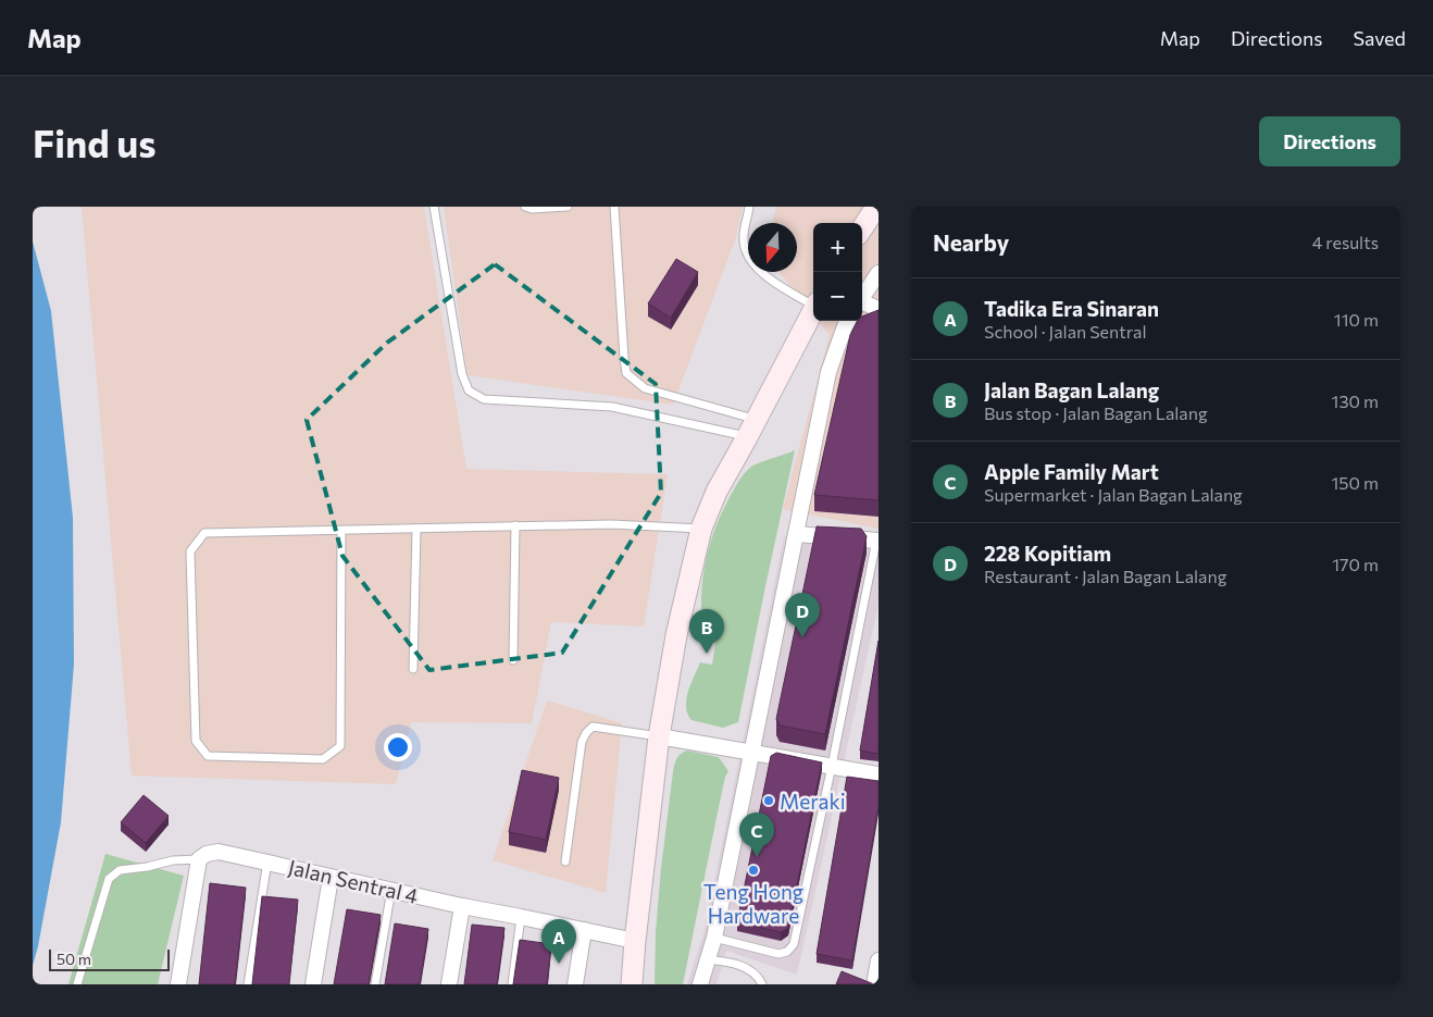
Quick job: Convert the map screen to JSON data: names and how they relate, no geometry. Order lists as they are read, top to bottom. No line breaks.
{"streets":{"street":["Jalan Sentral 4"]},"places":["Meraki","Teng Hong Hardware"],"scale_bar":"50 m","north":"bottom","page":{"header":"Map","nav":["Map","Directions","Saved"],"buttons":"Directions","title":"Find us","heading":["Nearby","4 results"],"map_buttons":["+","−"],"list":[{"mark":"A","name":"Tadika Era Sinaran","note":"School · Jalan Sentral","value":"110 m"},{"mark":"B","name":"Jalan Bagan Lalang","note":"Bus stop · Jalan Bagan Lalang","value":"130 m"},{"mark":"C","name":"Apple Family Mart","note":"Supermarket · Jalan Bagan Lalang","value":"150 m"},{"mark":"D","name":"228 Kopitiam","note":"Restaurant · Jalan Bagan Lalang","value":"170 m"}],"pins":["D","B","C","A"],"scale":"50 m"}}
